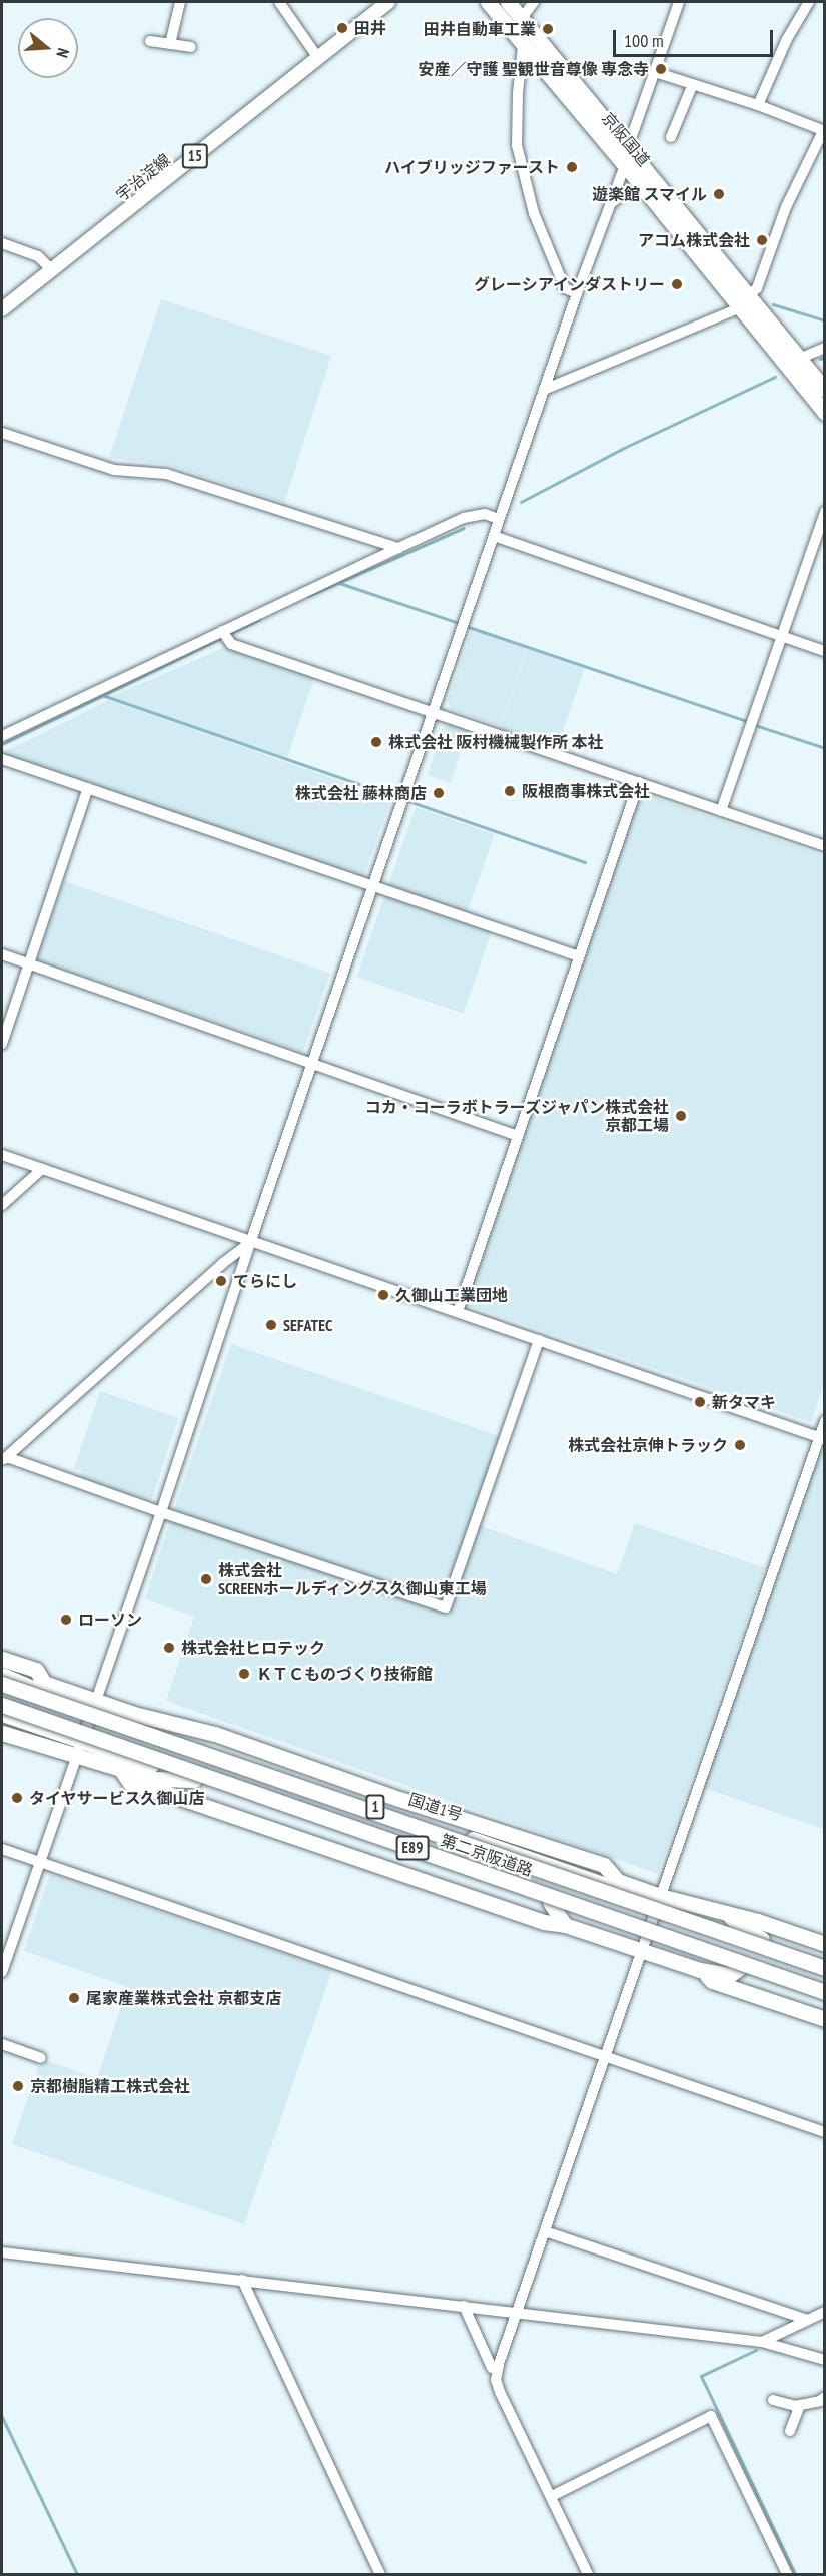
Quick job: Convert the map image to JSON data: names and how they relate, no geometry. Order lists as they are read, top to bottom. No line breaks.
{"streets":{"highway":["京阪国道","1","国道1号","E89","第二京阪道路"],"main road":["15","宇治淀線"]},"crossings":[["1","第二京阪道路"]],"places":["田井","田井自動車工業","安産／守護 聖観世音尊像 専念寺","ハイブリッジファースト","遊楽館 スマイル","アコム株式会社","グレーシアインダストリー","株式会社 阪村機械製作所 本社","阪根商事株式会社","株式会社 藤林商店","コカ・コーラボトラーズジャパン株式会社 京都工場","てらにし","久御山工業団地","SEFATEC","新タマキ","株式会社京伸トラック","株式会社 SCREENホールディングス久御山東工場","ローソン","株式会社ヒロテック","ＫＴＣものづくり技術館","タイヤサービス久御山店","尾家産業株式会社 京都支店","京都樹脂精工株式会社"],"scale_bar":"100 m","north":"right"}
